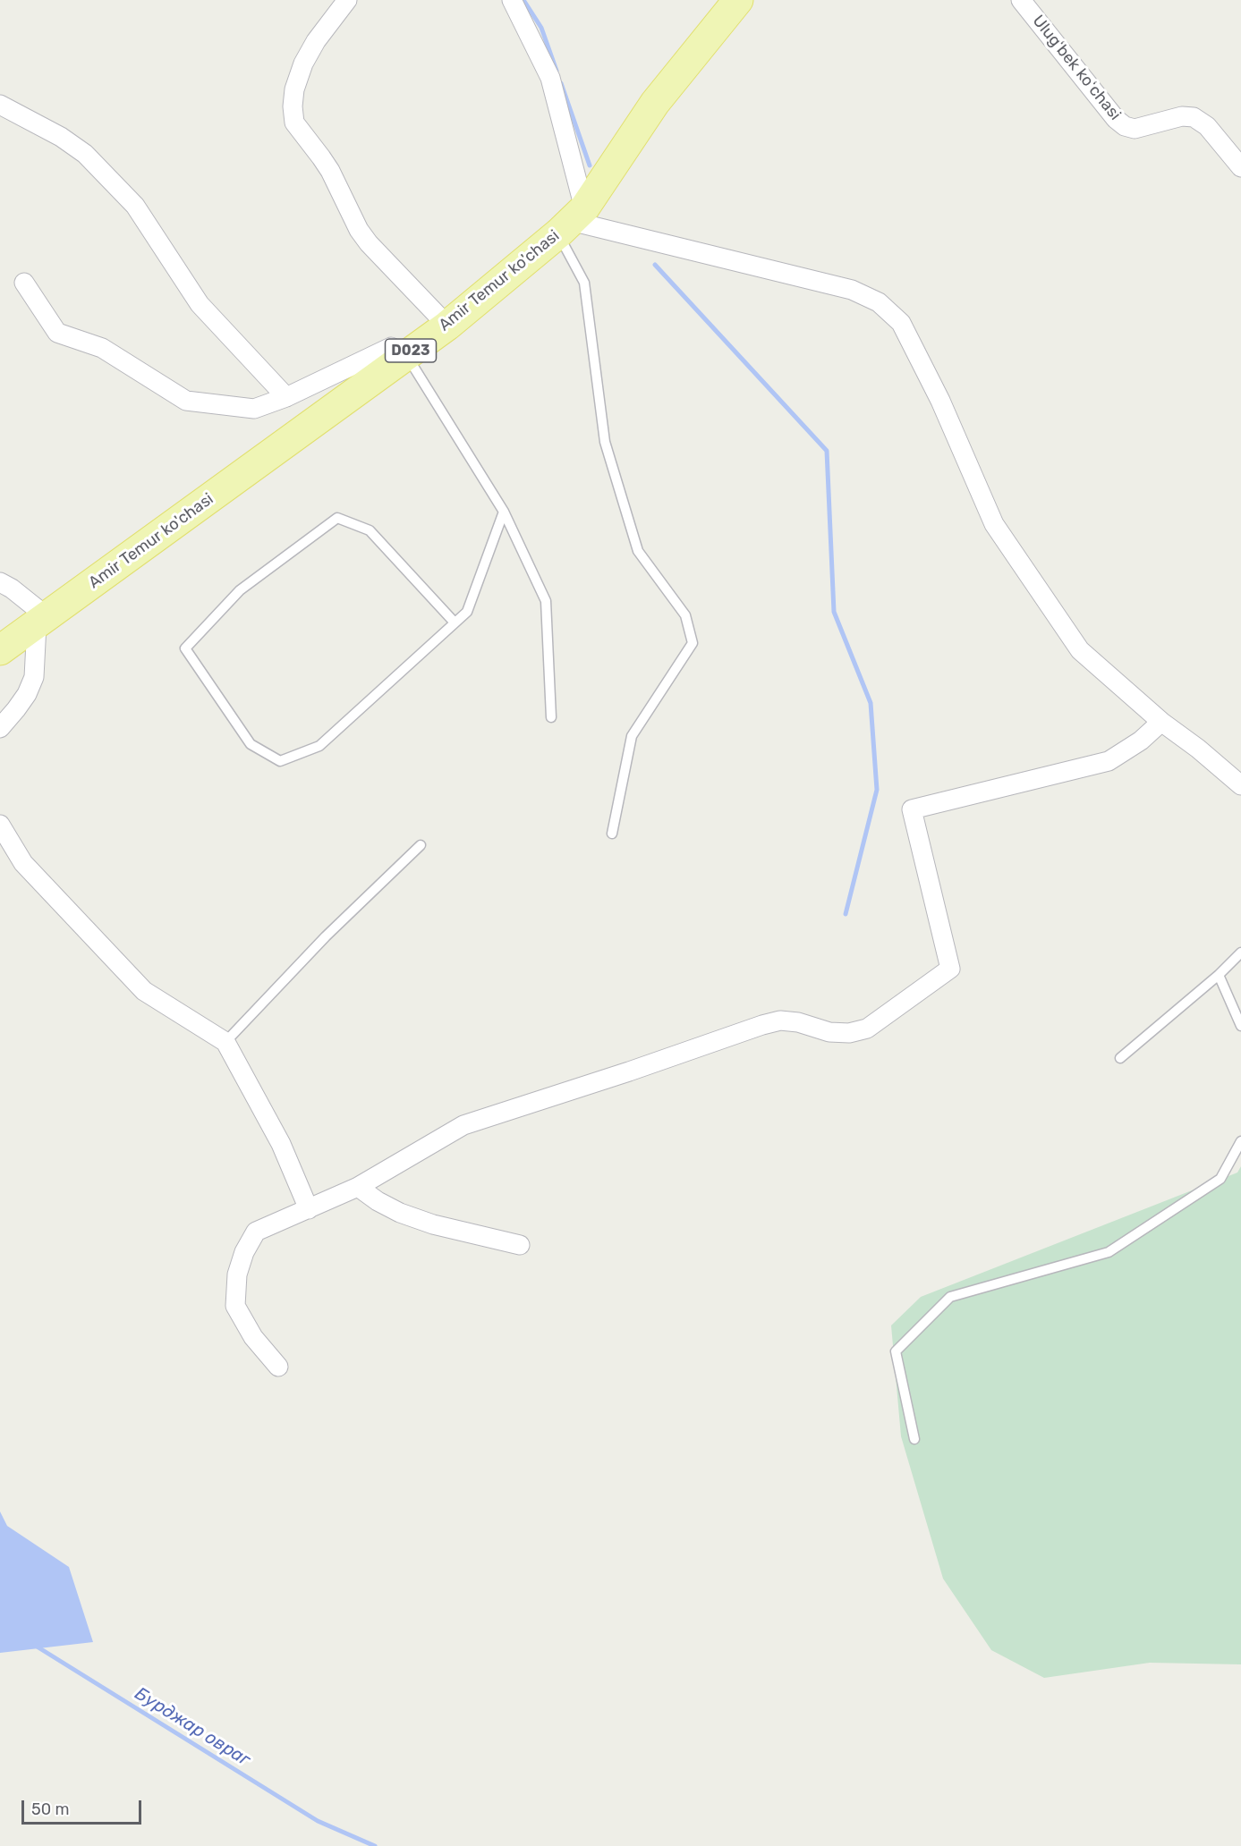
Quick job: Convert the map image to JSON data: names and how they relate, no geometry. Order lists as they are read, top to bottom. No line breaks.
{"streets":{"main road":["Amir Temur ko'chasi","D023"],"street":["Ulugʻbek koʻchasi"]},"water":["Бурджар овраг"],"scale_bar":"50 m"}
